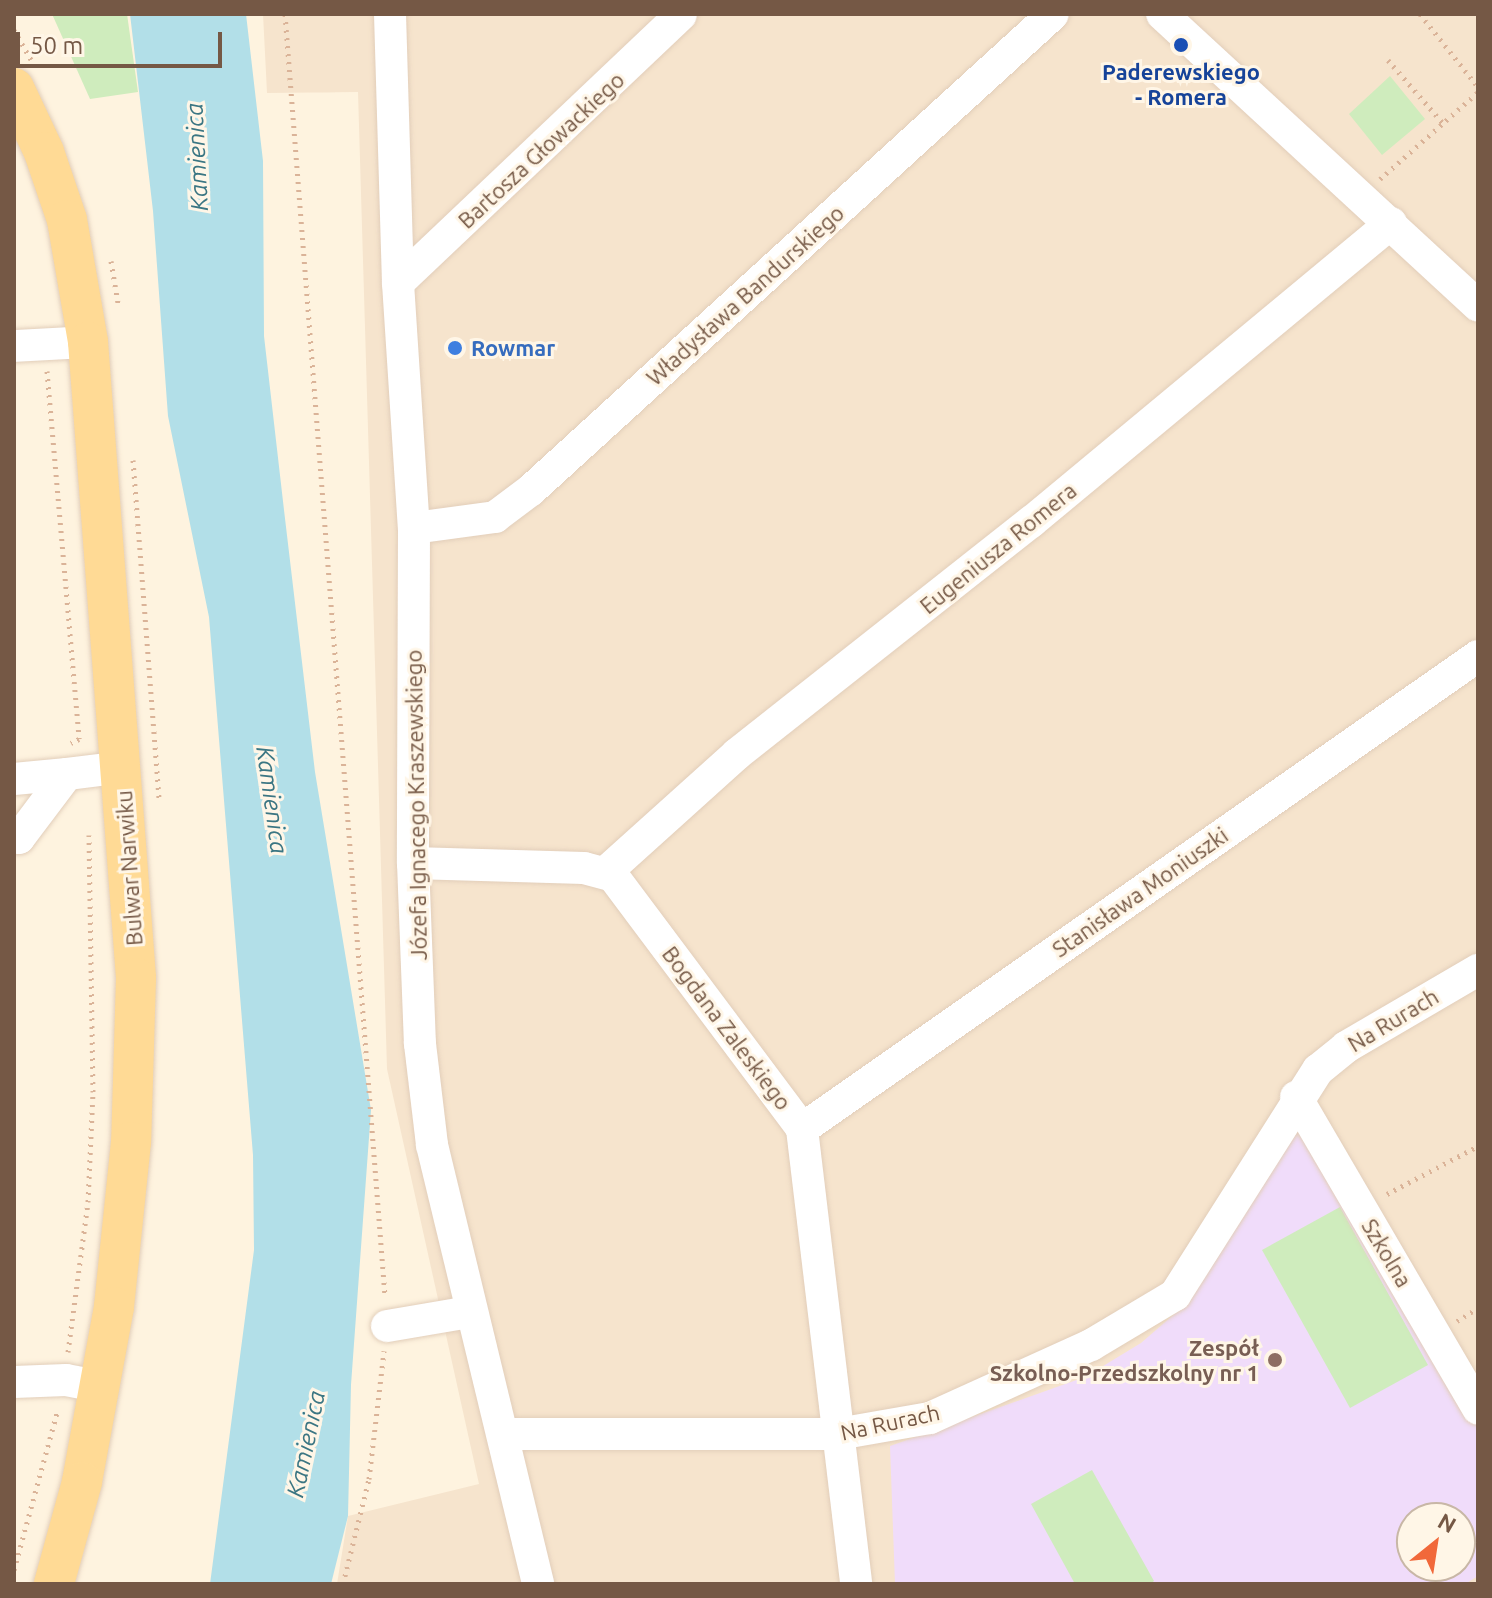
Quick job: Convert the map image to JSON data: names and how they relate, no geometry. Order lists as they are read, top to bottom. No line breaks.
{"streets":{"main road":["Bulwar Narwiku"],"street":["Bartosza Głowackiego","Władysława Bandurskiego","Eugeniusza Romera","Józefa Ignacego Kraszewskiego","Stanisława Moniuszki","Na Rurach","Bogdana Zaleskiego","Szkolna"]},"crossings":[["Bartosza Głowackiego","Józefa Ignacego Kraszewskiego"],["Władysława Bandurskiego","Józefa Ignacego Kraszewskiego"],["Eugeniusza Romera","Bogdana Zaleskiego"],["Józefa Ignacego Kraszewskiego","Na Rurach"],["Stanisława Moniuszki","Bogdana Zaleskiego"],["Na Rurach","Bogdana Zaleskiego"],["Na Rurach","Szkolna"]],"water":["Kamienica"],"places":["Paderewskiego - Romera","Rowmar","Zespół Szkolno-Przedszkolny nr 1"],"scale_bar":"50 m","north":"top right"}
